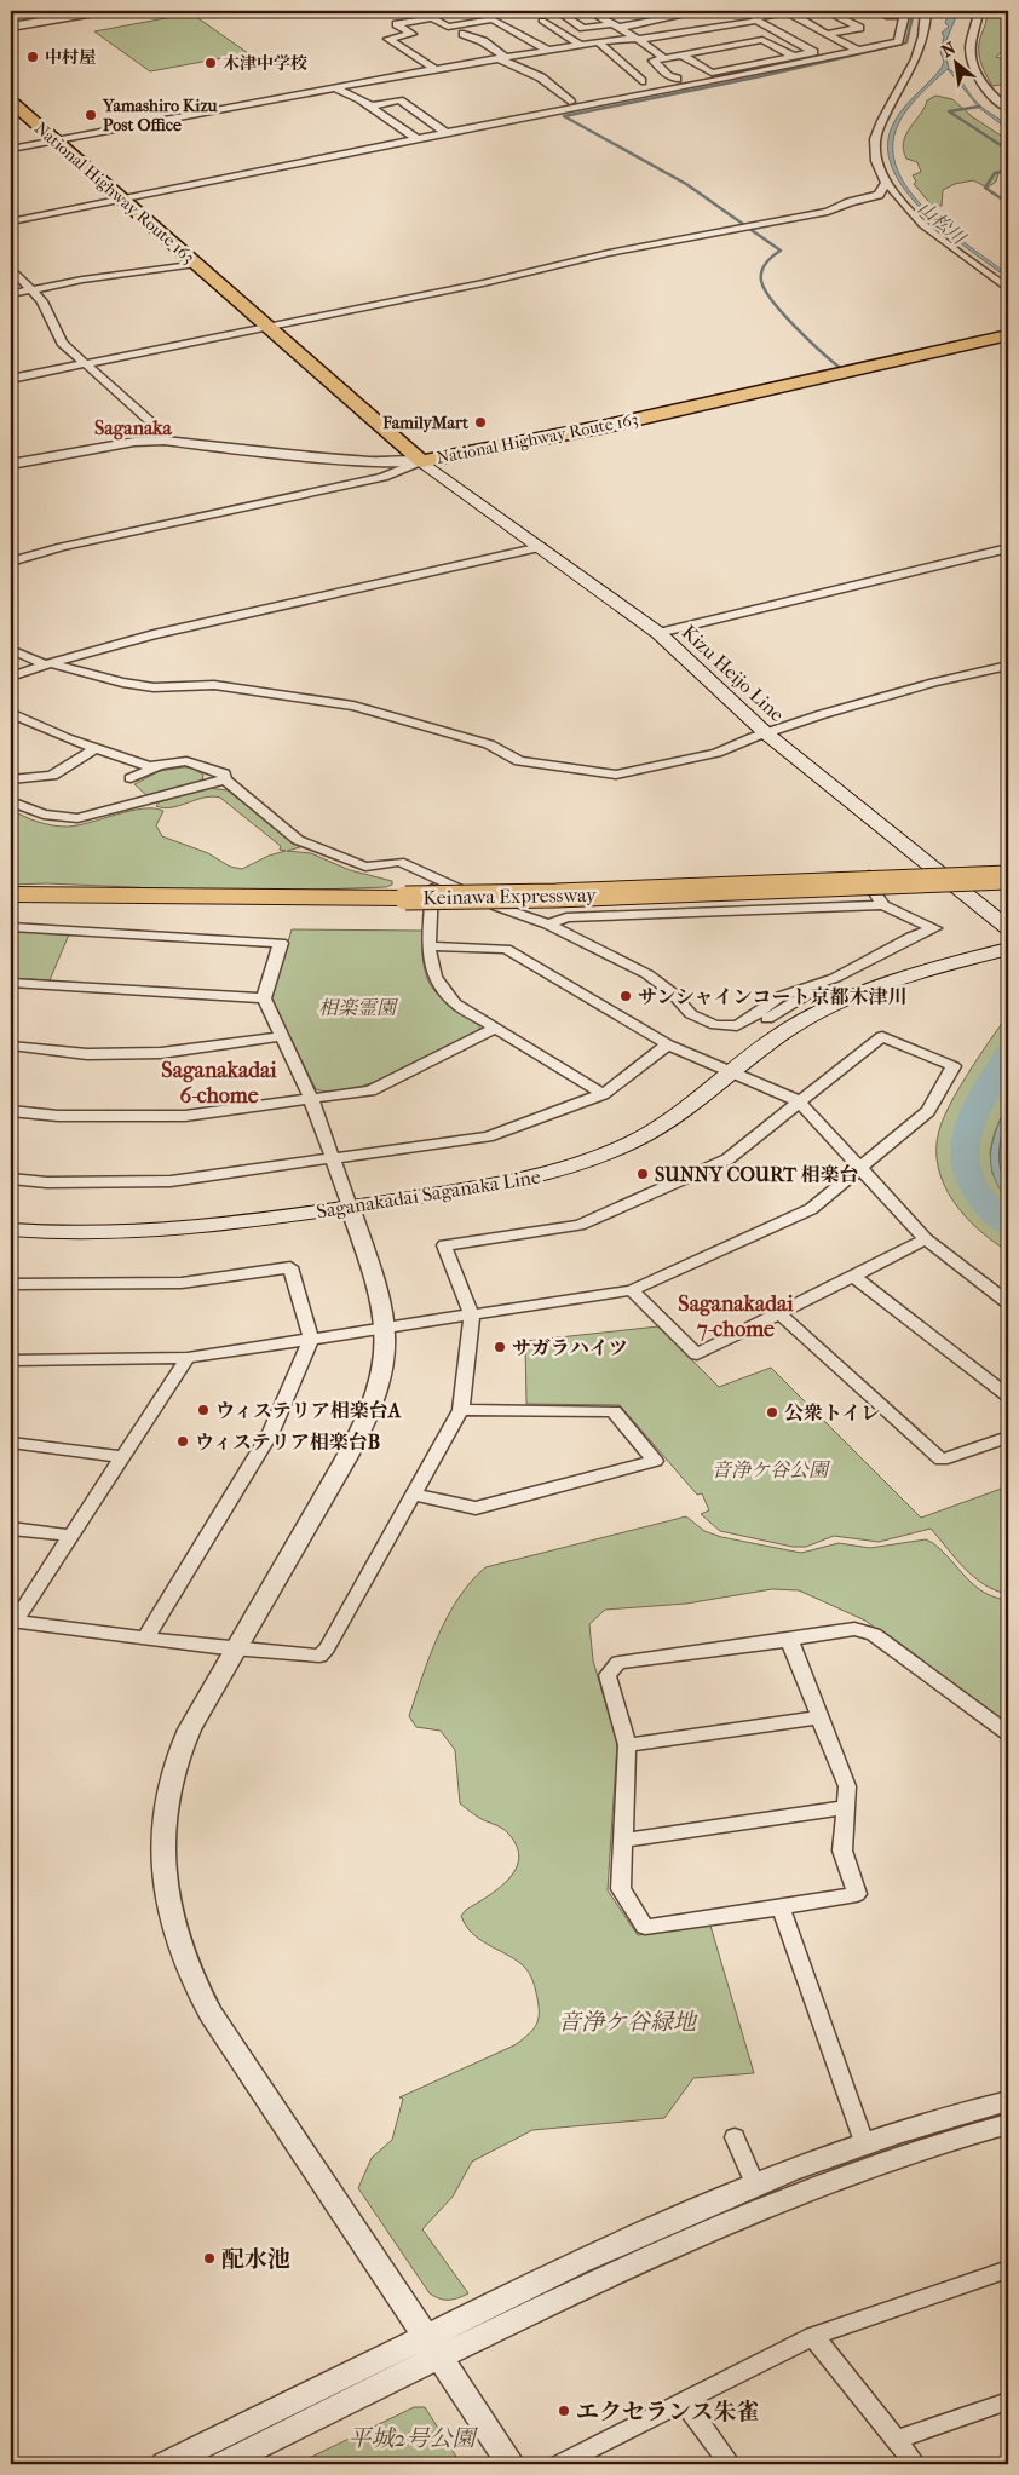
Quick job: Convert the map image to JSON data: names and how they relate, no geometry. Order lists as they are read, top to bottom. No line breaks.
{"streets":{"highway":["National Highway Route 163","Keinawa Expressway"],"main road":["Kizu Heijo Line","Saganakadai Saganaka Line"]},"crossings":[["National Highway Route 163","Kizu Heijo Line"]],"districts":["Saganaka","Saganakadai 6-chome","Saganakadai 7-chome"],"water":["山松川"],"parks":["相楽霊園","音浄ケ谷公園","音浄ケ谷緑地","平城2号公園"],"places":["中村屋","木津中学校","Yamashiro Kizu Post Office","FamilyMart","サンシャインコート京都木津川","SUNNY COURT 相楽台","サガラハイツ","ウィステリア相楽台A","公衆トイレ","ウィステリア相楽台B","配水池","エクセランス朱雀"],"north":"top left"}
